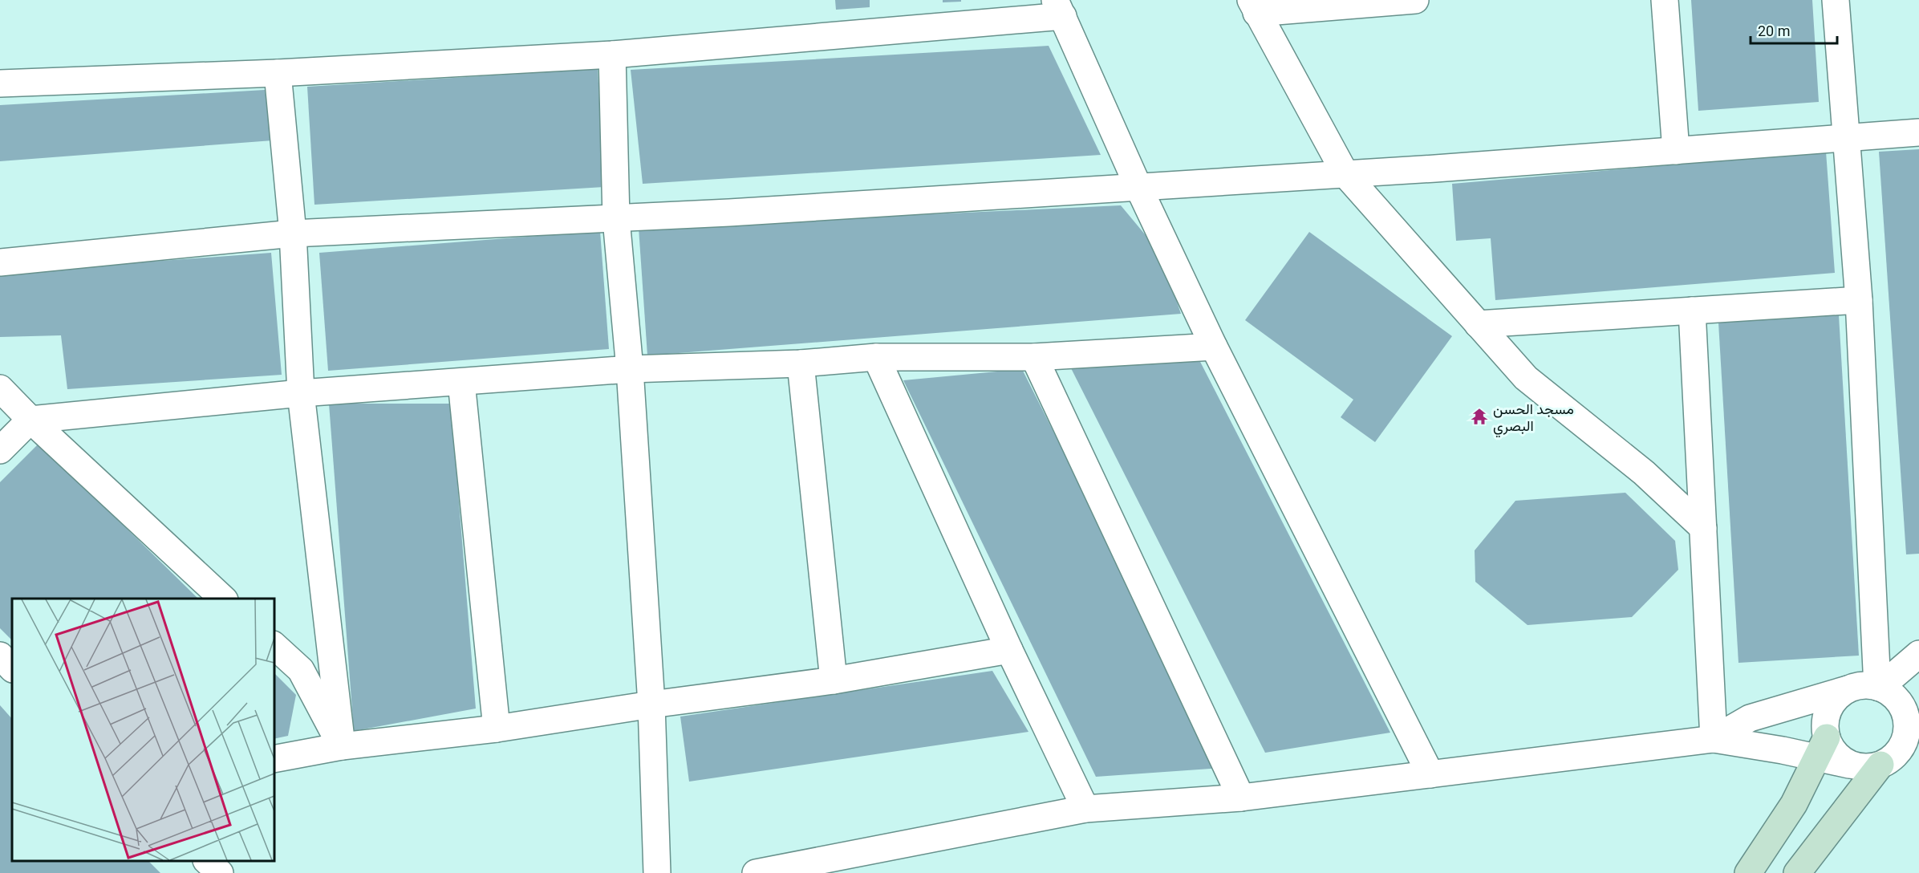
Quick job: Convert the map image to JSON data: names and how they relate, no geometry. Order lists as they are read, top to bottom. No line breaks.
{"places":{"temple":["مسجد الحسن البصري"]},"scale_bar":"20 m"}
